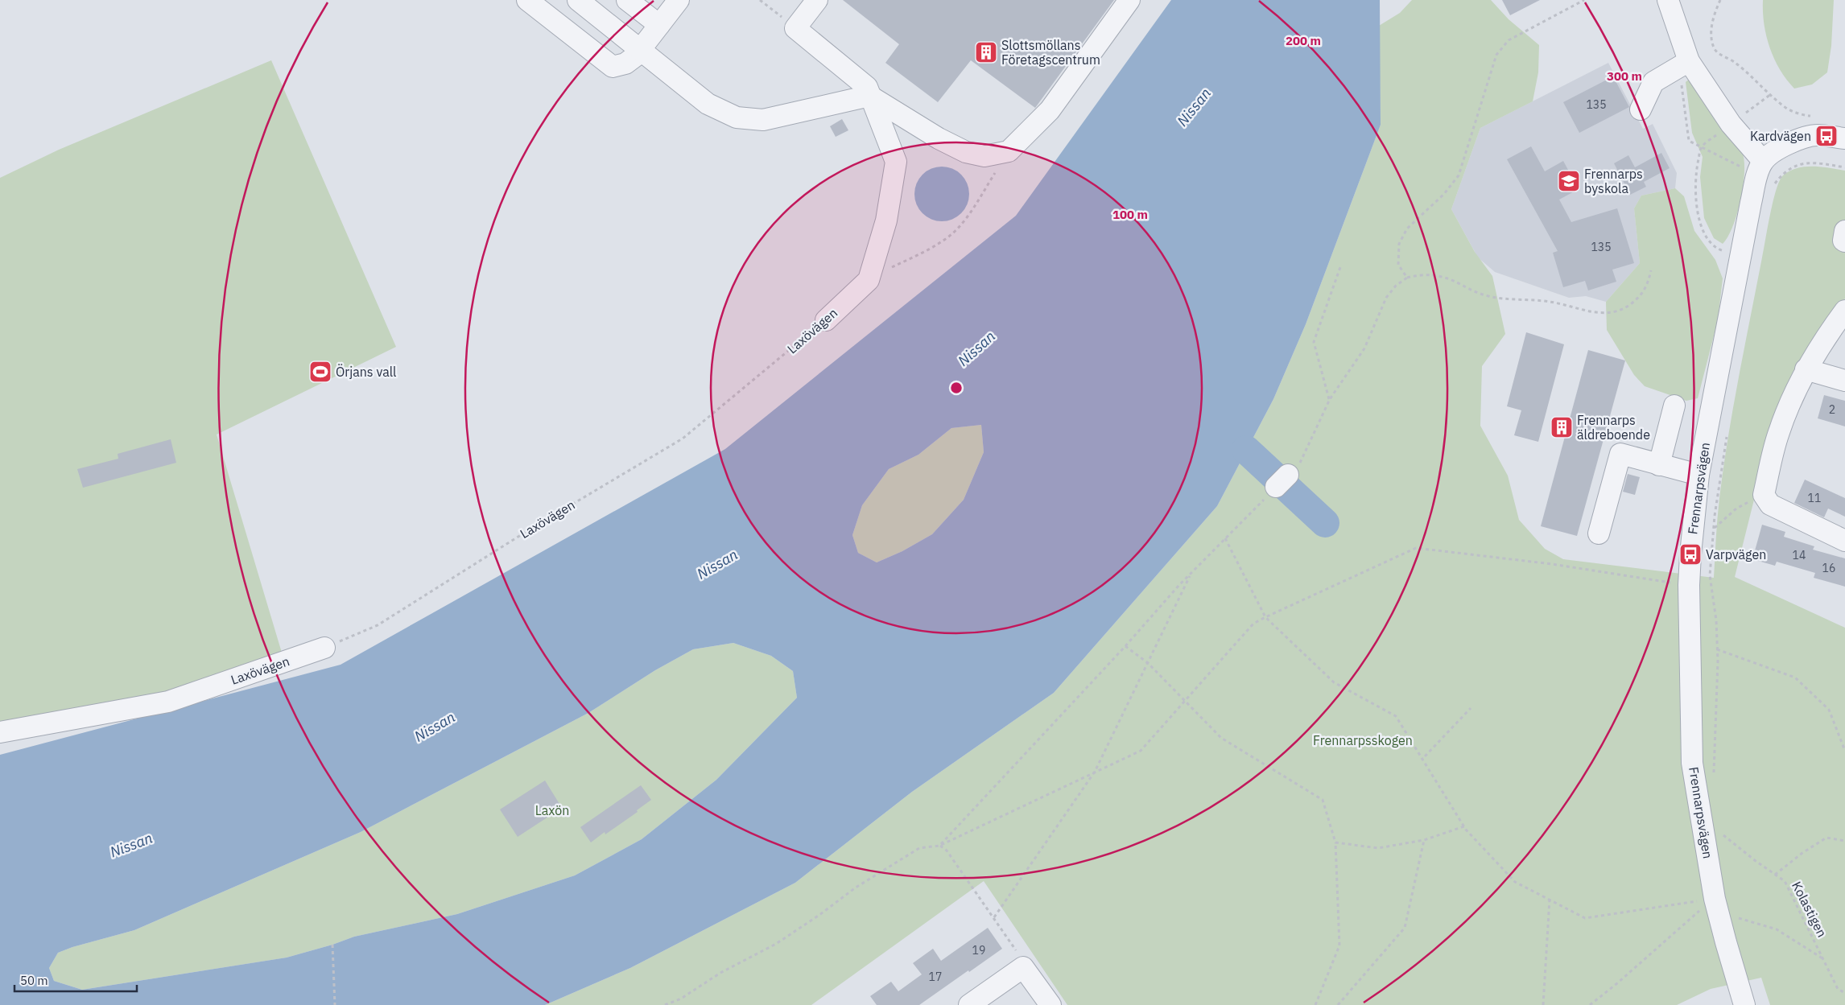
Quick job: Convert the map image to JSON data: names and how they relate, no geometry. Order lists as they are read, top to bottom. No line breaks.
{"streets":{"street":["Laxövägen","Frennarpsvägen"],"path":["Kolastigen"]},"water":["Nissan"],"parks":["Frennarpsskogen","Laxön"],"places":{"building":["Slottsmöllans Företagscentrum","Frennarps äldreboende"],"bus stop":["Kardvägen","Varpvägen"],"school or university":["Frennarps byskola"],"sports":["Örjans vall"]},"house_numbers":["135","135","2","11","14","16","19","17"],"scale_bar":"50 m","rings":["200 m","300 m","100 m"]}
